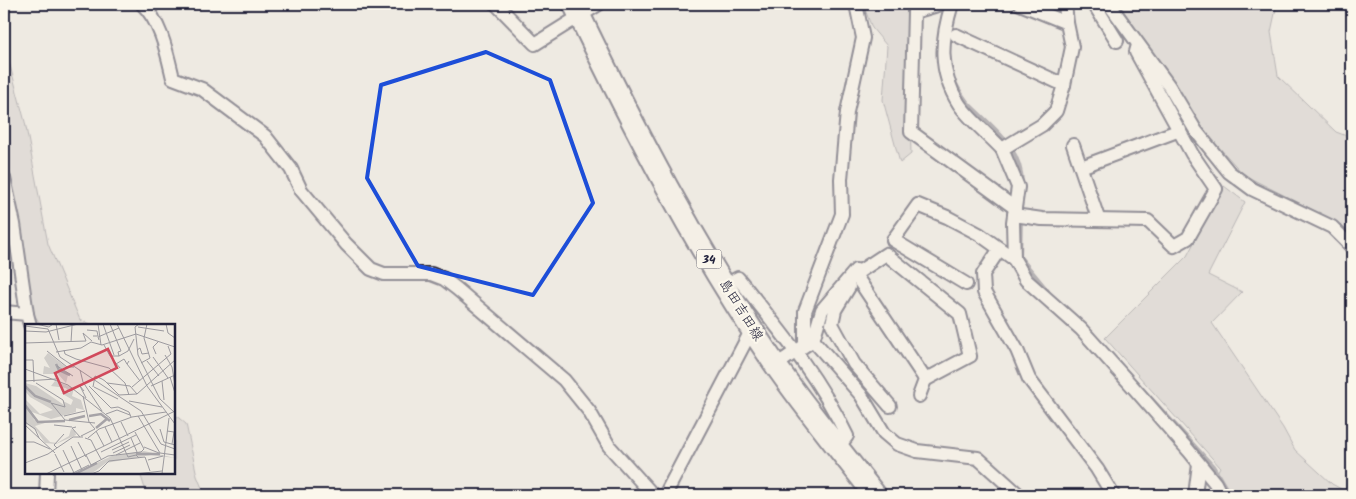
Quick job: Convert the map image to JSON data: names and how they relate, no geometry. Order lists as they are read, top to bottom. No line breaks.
{"streets":{"main road":["34","島田吉田線"]}}
